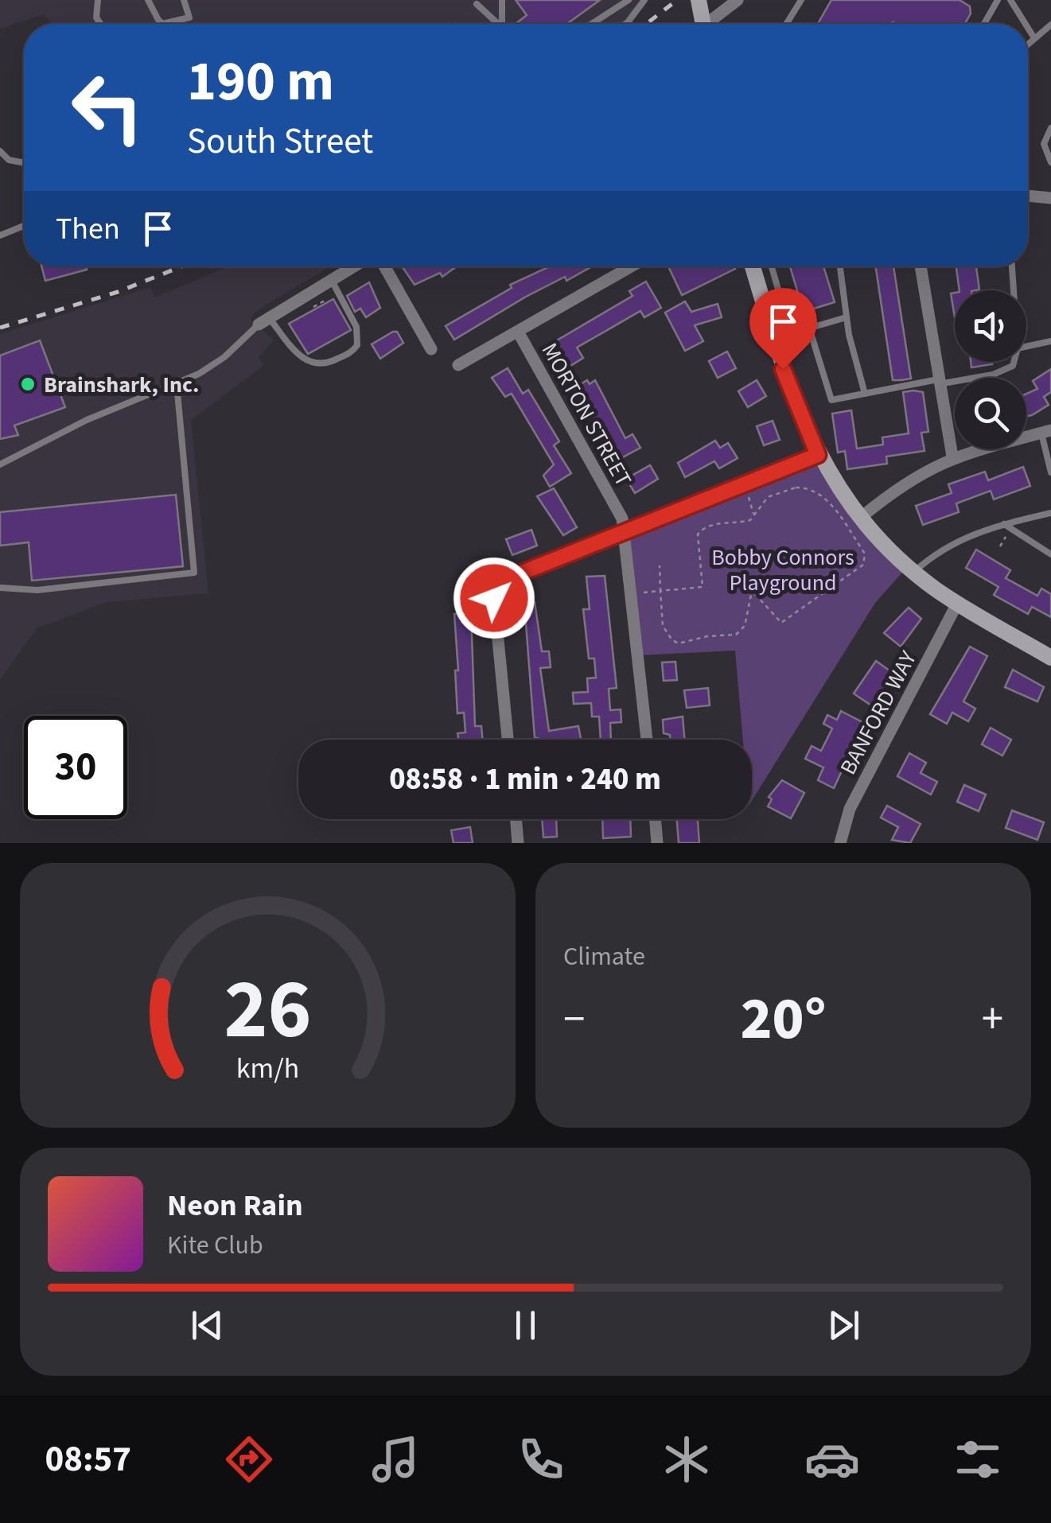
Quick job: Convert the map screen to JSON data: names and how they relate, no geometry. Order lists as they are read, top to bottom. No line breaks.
{"streets":{"street":["MORTON STREET","BANFORD WAY"]},"parks":["Bobby Connors Playground"],"places":["Brainshark, Inc."],"page":{"turn":["190 m","South Street"],"then":"Then","limit":"30","trip":"08:58 · 1 min · 240 m","tile":"Climate","heat":["−","20°","+"],"song":["Neon Rain","Kite Club"],"tabs":"08:57","gauge":["26","km/h"]}}
